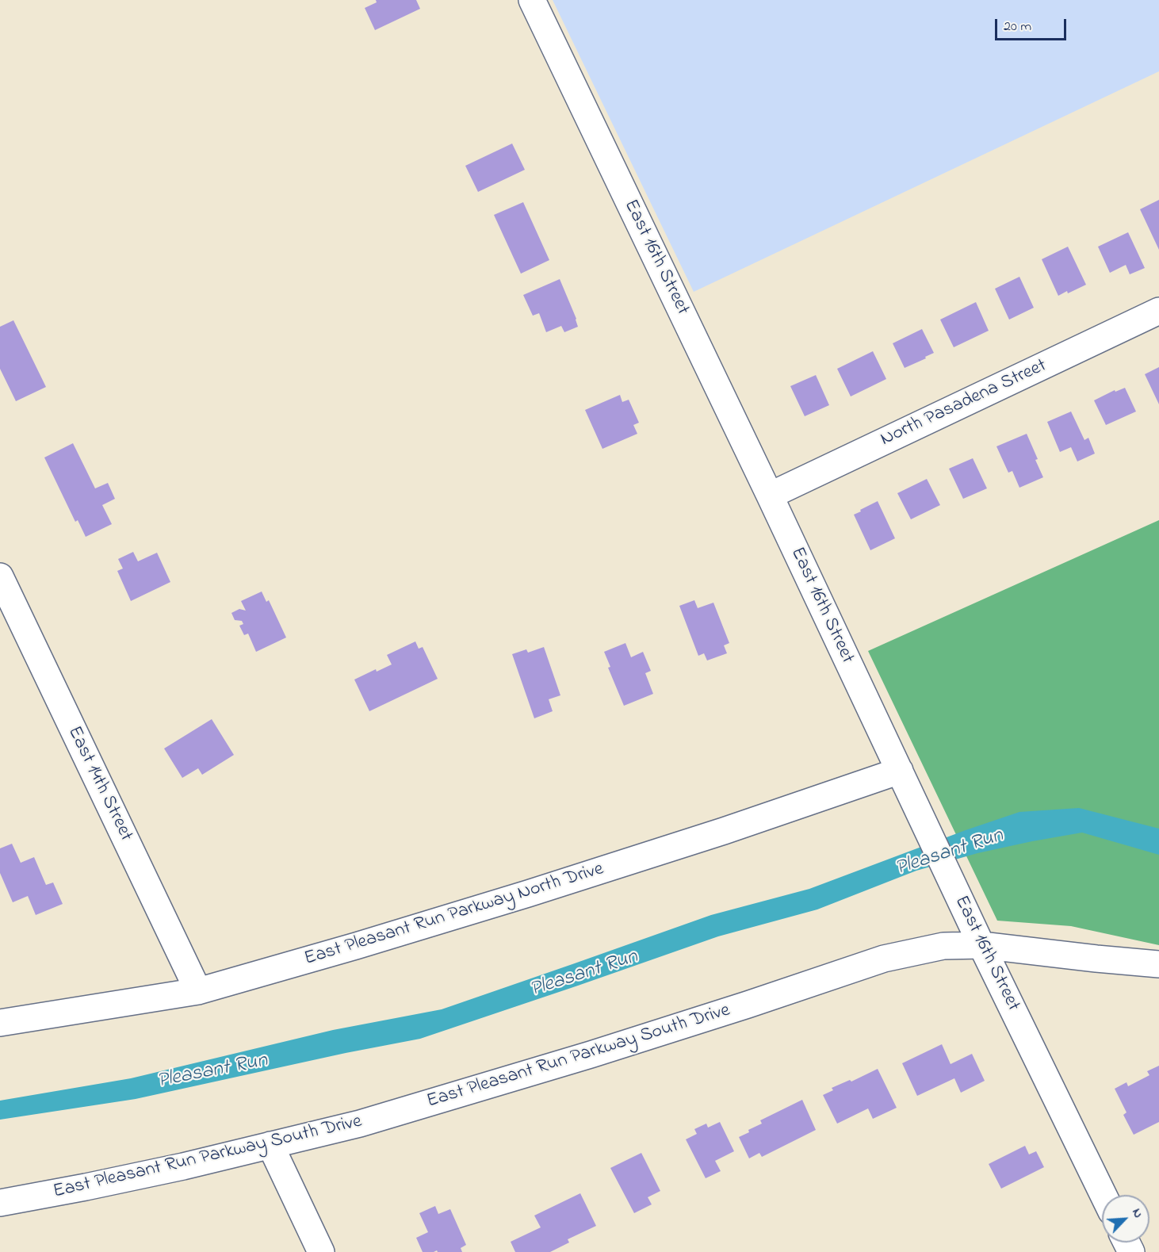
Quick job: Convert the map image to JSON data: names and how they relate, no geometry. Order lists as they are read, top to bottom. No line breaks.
{"streets":{"street":["East 16th Street","North Pasadena Street","East 14th Street","East Pleasant Run Parkway North Drive","East Pleasant Run Parkway South Drive"]},"crossings":[["East 16th Street","North Pasadena Street"],["East 16th Street","East Pleasant Run Parkway North Drive"],["East 16th Street","East Pleasant Run Parkway South Drive"],["East 14th Street","East Pleasant Run Parkway North Drive"]],"water":["Pleasant Run"],"scale_bar":"20 m","north":"top right"}
